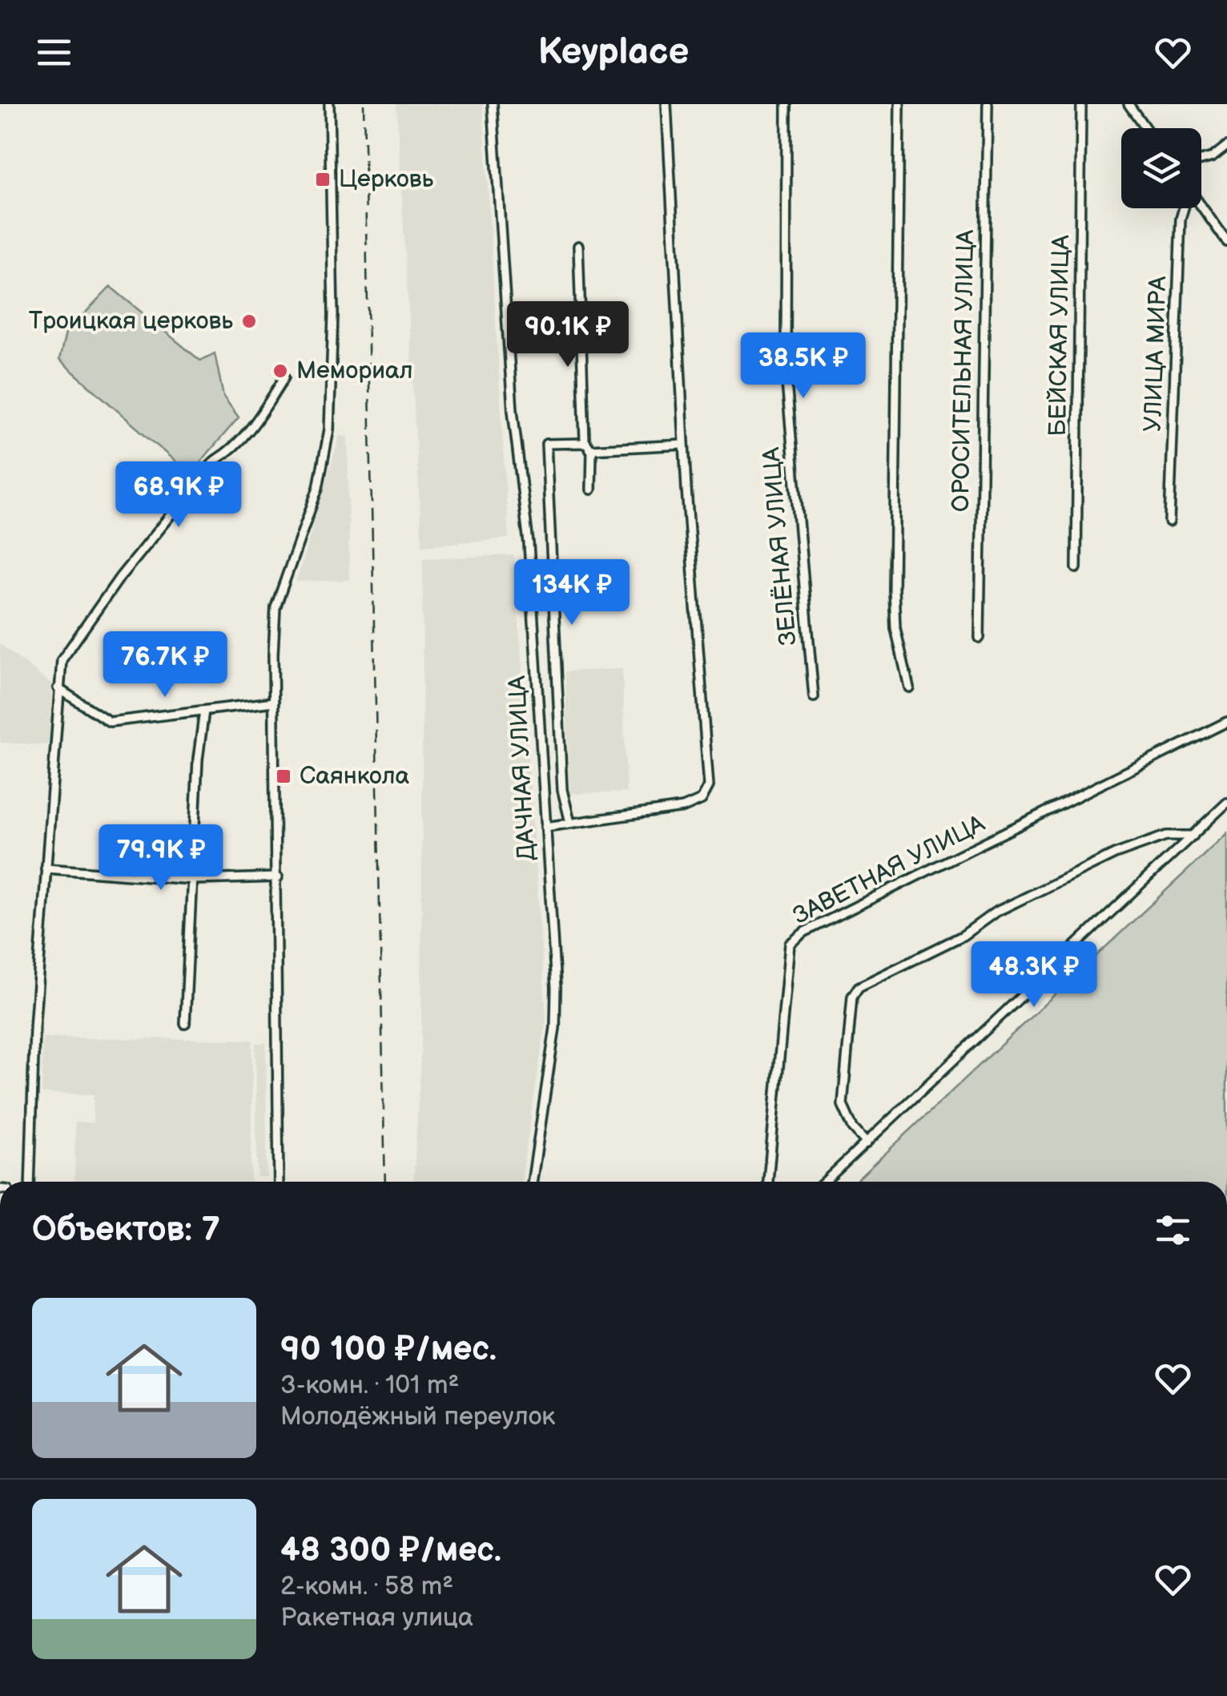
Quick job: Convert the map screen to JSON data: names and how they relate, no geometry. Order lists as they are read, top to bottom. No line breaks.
{"streets":{"street":["БЕЙСКАЯ УЛИЦА","УЛИЦА МИРА","ОРОСИТЕЛЬНАЯ УЛИЦА","ЗЕЛЁНАЯ УЛИЦА","ДАЧНАЯ УЛИЦА","ЗАВЕТНАЯ УЛИЦА"]},"places":{"transit":["Церковь","Саянкола"],"other":["Троицкая церковь","Мемориал"]},"page":{"header":"Keyplace","price":["90.1K ₽","38.5K ₽","68.9K ₽","134K ₽","76.7K ₽","79.9K ₽","48.3K ₽"],"heading":"Объектов: 7","list":[{"name":"90 100 ₽/мес.","note":"3-комн. · 101 m² · Молодёжный переулок"},{"name":"48 300 ₽/мес.","note":"2-комн. · 58 m² · Ракетная улица"}]}}
